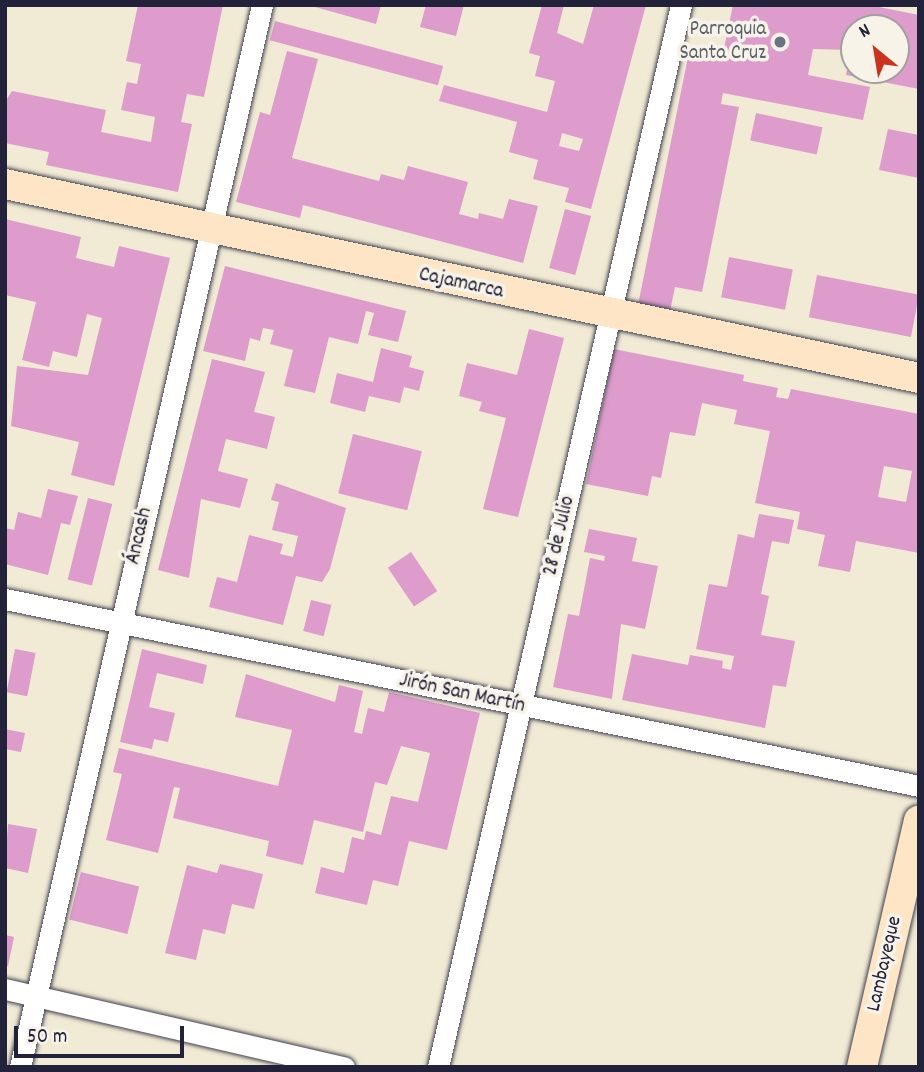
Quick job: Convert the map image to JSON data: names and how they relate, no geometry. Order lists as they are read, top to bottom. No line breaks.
{"streets":{"street":["Cajamarca","Áncash","28 de Julio","Jirón San Martín","Lambayeque"]},"crossings":[["Cajamarca","Áncash"],["Cajamarca","28 de Julio"],["Áncash","Jirón San Martín"],["28 de Julio","Jirón San Martín"]],"places":["Parroquia Santa Cruz"],"scale_bar":"50 m","north":"top left"}
